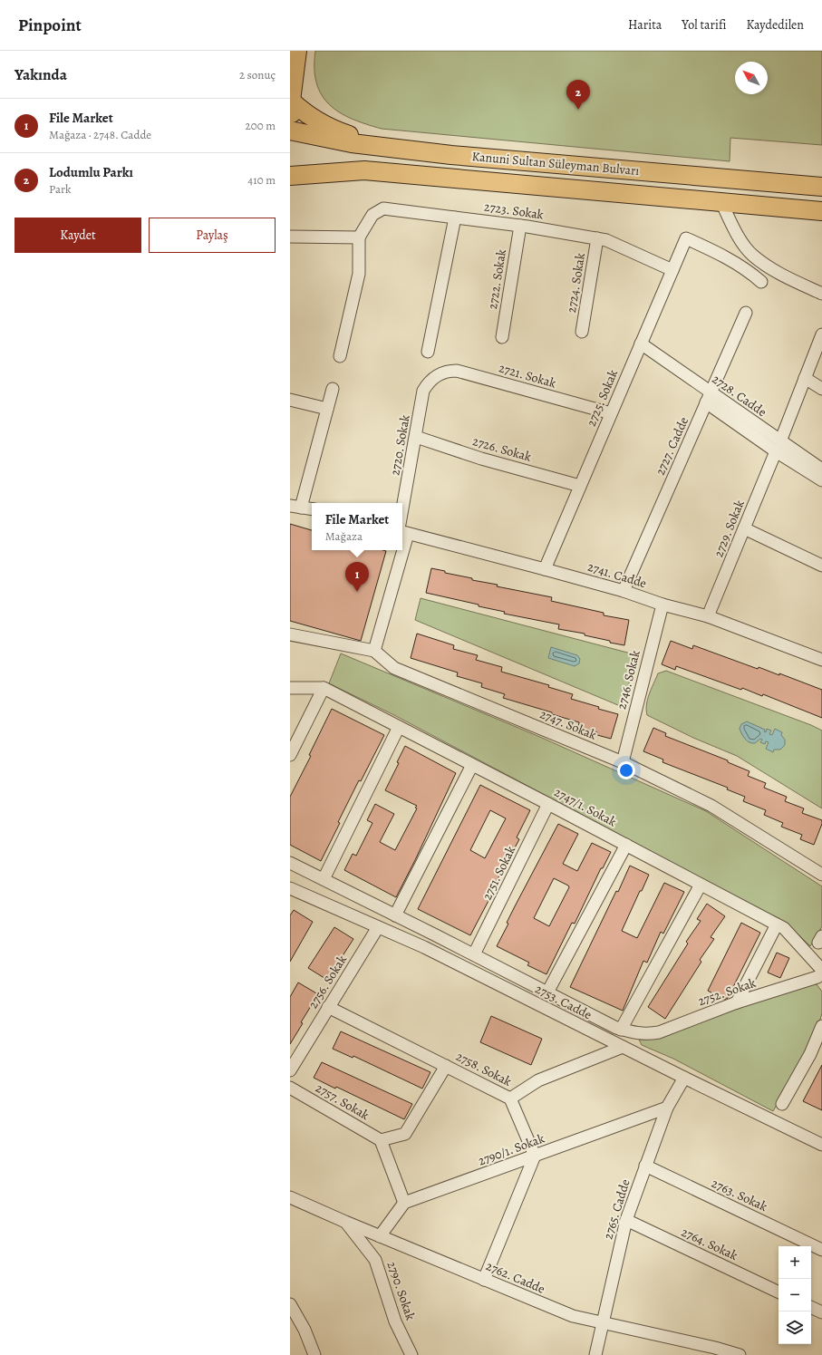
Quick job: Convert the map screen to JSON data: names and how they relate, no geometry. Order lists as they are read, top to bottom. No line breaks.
{"streets":{"main road":["Kanuni Sultan Süleyman Bulvarı"],"street":["2723. Sokak","2722. Sokak","2724. Sokak","2721. Sokak","2728. Cadde","2725. Sokak","2720. Sokak","2727. Cadde","2726. Sokak","2729. Sokak","2741. Cadde","2746. Sokak","2747. Sokak","2747/1. Sokak","2751. Sokak","2756. Sokak","2752. Sokak","2753. Cadde","2758. Sokak","2757. Sokak","2790/1. Sokak","2763. Sokak","2765. Cadde","2764. Sokak","2762. Cadde","2790. Sokak"]},"crossings":[["2723. Sokak","2722. Sokak"],["2723. Sokak","2724. Sokak"],["2723. Sokak","2725. Sokak"],["2721. Sokak","2725. Sokak"],["2721. Sokak","2720. Sokak"],["2728. Cadde","2725. Sokak"],["2728. Cadde","2727. Cadde"],["2728. Cadde","2729. Sokak"],["2725. Sokak","2726. Sokak"],["2725. Sokak","2741. Cadde"],["2720. Sokak","2726. Sokak"],["2727. Cadde","2741. Cadde"],["2729. Sokak","2741. Cadde"],["2741. Cadde","2746. Sokak"],["2746. Sokak","2747. Sokak"],["2747/1. Sokak","2751. Sokak"],["2747/1. Sokak","2752. Sokak"],["2756. Sokak","2753. Cadde"],["2756. Sokak","2758. Sokak"],["2753. Cadde","2765. Cadde"],["2758. Sokak","2790/1. Sokak"],["2790/1. Sokak","2765. Cadde"],["2763. Sokak","2765. Cadde"],["2765. Cadde","2764. Sokak"],["2765. Cadde","2762. Cadde"],["2762. Cadde","2790. Sokak"]],"north":"top left","page":{"header":"Pinpoint","nav":["Harita","Yol tarifi","Kaydedilen"],"heading":["Yakında","2 sonuç"],"pins":["2","1"],"list":[{"mark":"1","name":"File Market","note":"Mağaza · 2748. Cadde","value":"200 m"},{"mark":"2","name":"Lodumlu Parkı","note":"Park","value":"410 m"}],"buttons":["Kaydet","Paylaş"],"popup":["File Market","Mağaza"],"map_buttons":["+","−"]}}
